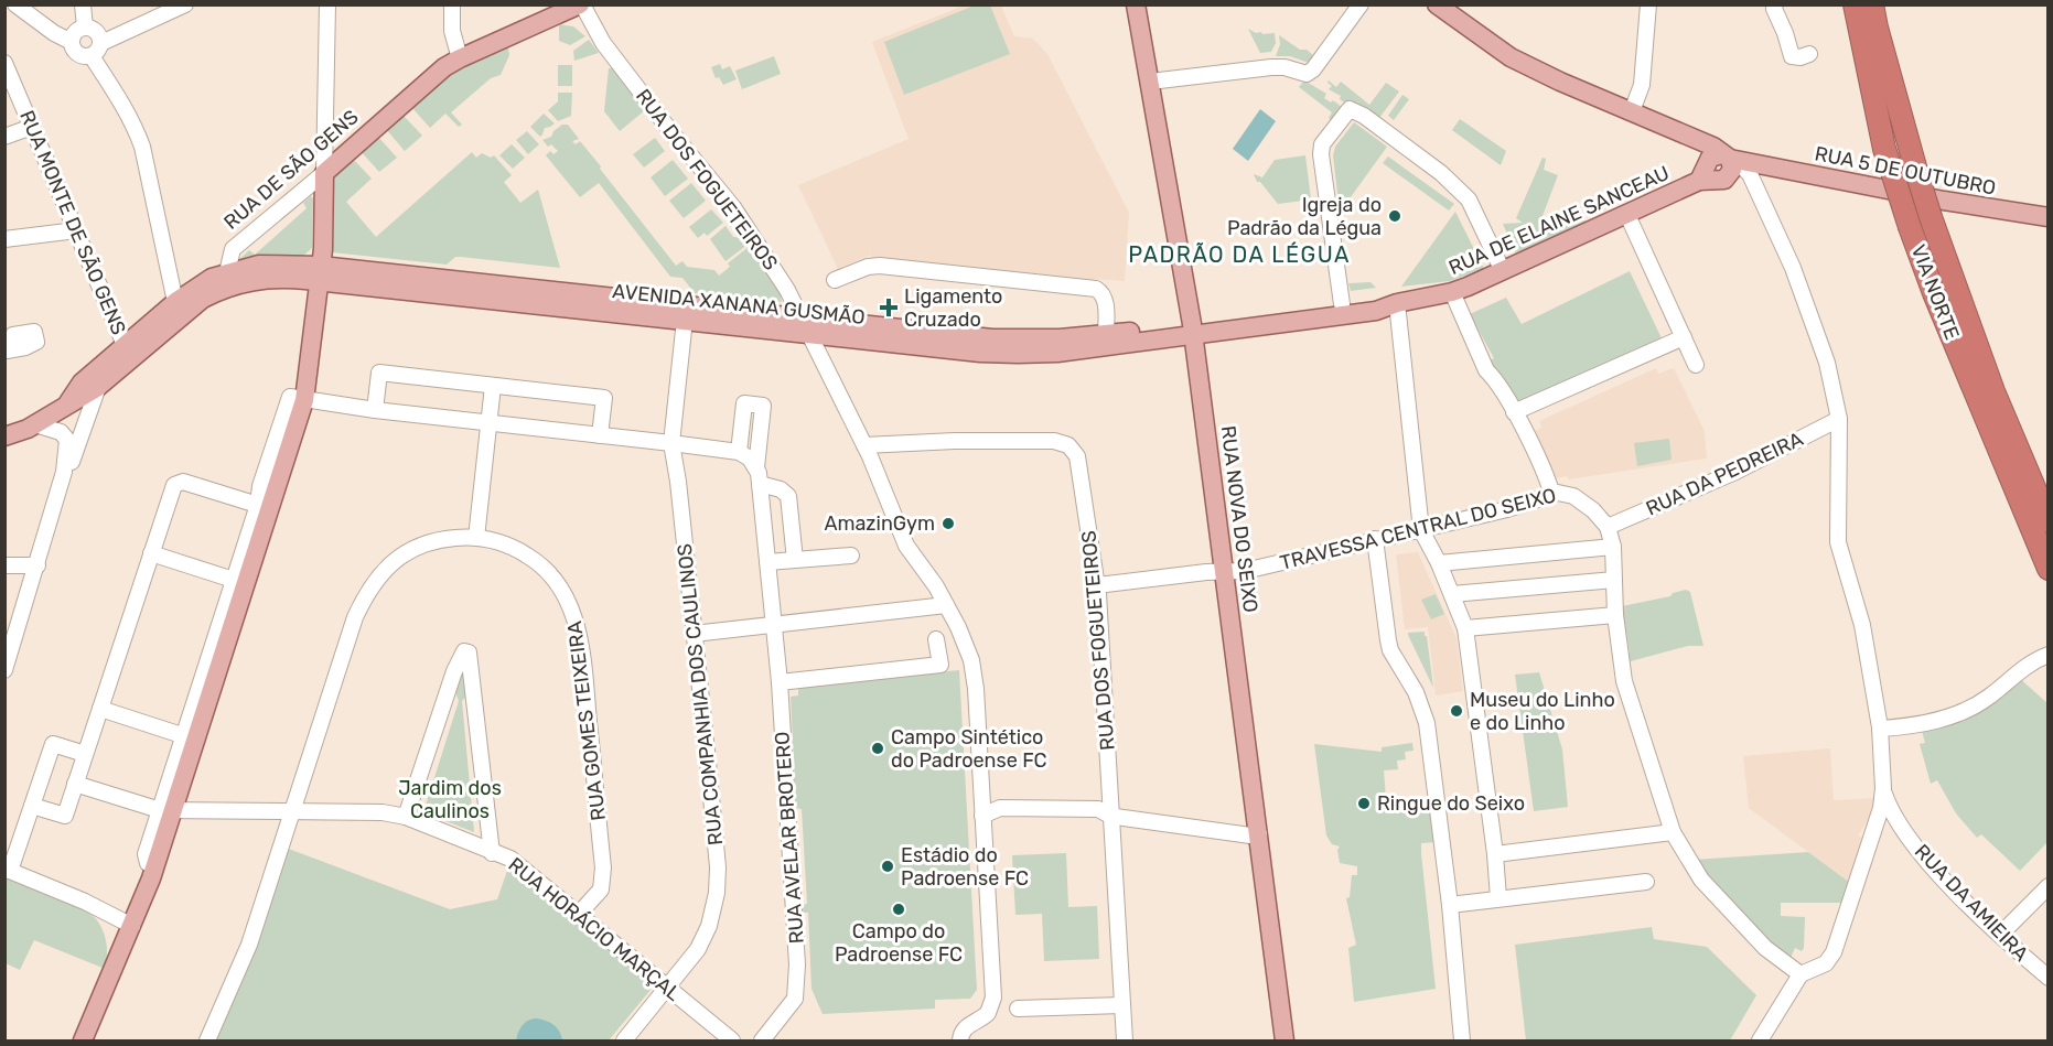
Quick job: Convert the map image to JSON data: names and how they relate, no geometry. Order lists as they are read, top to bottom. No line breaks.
{"streets":{"highway":["VIA NORTE"],"main road":["RUA DE SÃO GENS","RUA 5 DE OUTUBRO","RUA DE ELAINE SANCEAU","AVENIDA XANANA GUSMÃO","RUA NOVA DO SEIXO"],"street":["RUA DOS FOGUETEIROS","RUA MONTE DE SÃO GENS","RUA DA PEDREIRA","TRAVESSA CENTRAL DO SEIXO","RUA COMPANHIA DOS CAULINOS","RUA GOMES TEIXEIRA","RUA AVELAR BROTERO","RUA DA AMIEIRA","RUA HORÁCIO MARÇAL"]},"crossings":[["RUA DE SÃO GENS","RUA DOS FOGUETEIROS"],["RUA DE SÃO GENS","AVENIDA XANANA GUSMÃO"],["RUA 5 DE OUTUBRO","RUA DE ELAINE SANCEAU"],["RUA DOS FOGUETEIROS","AVENIDA XANANA GUSMÃO"],["RUA DOS FOGUETEIROS","TRAVESSA CENTRAL DO SEIXO"],["RUA DE ELAINE SANCEAU","AVENIDA XANANA GUSMÃO"],["RUA DE ELAINE SANCEAU","RUA NOVA DO SEIXO"],["AVENIDA XANANA GUSMÃO","RUA NOVA DO SEIXO"],["AVENIDA XANANA GUSMÃO","RUA COMPANHIA DOS CAULINOS"],["RUA DA PEDREIRA","TRAVESSA CENTRAL DO SEIXO"],["RUA NOVA DO SEIXO","TRAVESSA CENTRAL DO SEIXO"],["RUA COMPANHIA DOS CAULINOS","RUA HORÁCIO MARÇAL"],["RUA GOMES TEIXEIRA","RUA HORÁCIO MARÇAL"]],"districts":["PADRÃO DA LÉGUA"],"parks":["Jardim dos Caulinos"],"places":{"other":["Igreja do Padrão da Légua","AmazinGym","Museu do Linho e do Linho","Campo Sintético do Padroense FC","Ringue do Seixo","Estádio do Padroense FC","Campo do Padroense FC"],"health":["Ligamento Cruzado"]}}
